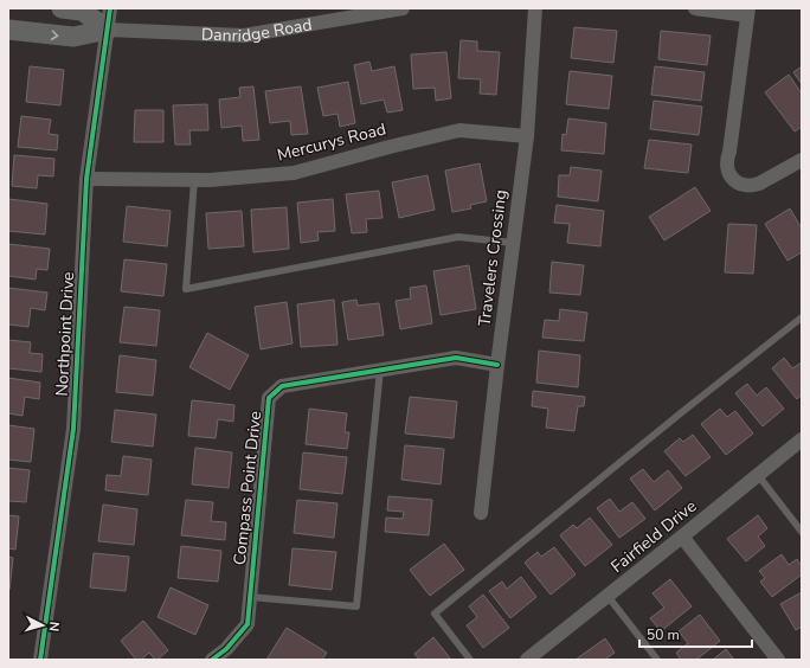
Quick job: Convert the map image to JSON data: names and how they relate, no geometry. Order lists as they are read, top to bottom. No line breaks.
{"streets":{"street":["Danridge Road","Mercurys Road","Travelers Crossing","Northpoint Drive","Compass Point Drive","Fairfield Drive"]},"crossings":[["Danridge Road","Northpoint Drive"],["Mercurys Road","Travelers Crossing"],["Mercurys Road","Northpoint Drive"],["Travelers Crossing","Compass Point Drive"]],"scale_bar":"50 m","north":"right"}
